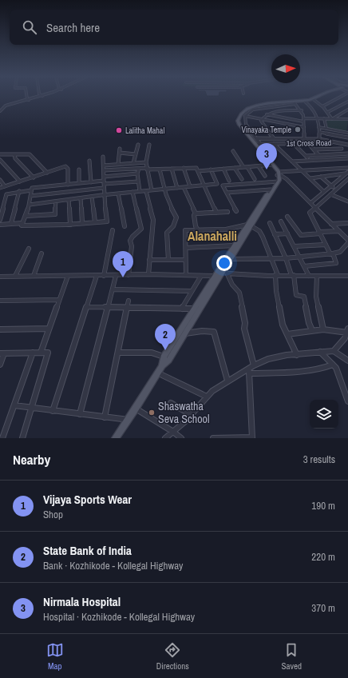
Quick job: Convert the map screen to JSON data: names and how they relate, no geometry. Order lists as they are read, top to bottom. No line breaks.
{"streets":{"street":["1st Cross Road"]},"districts":["Alanahalli"],"places":["Vinayaka Temple","Lalitha Mahal","Shaswatha Seva School"],"north":"right","page":{"search":"Search here","pins":["3","1","2"],"heading":["Nearby","3 results"],"list":[{"mark":"1","name":"Vijaya Sports Wear","note":"Shop","value":"190 m"},{"mark":"2","name":"State Bank of India","note":"Bank · Kozhikode - Kollegal Highway","value":"220 m"},{"mark":"3","name":"Nirmala Hospital","note":"Hospital · Kozhikode - Kollegal Highway","value":"370 m"}],"nav":["Map","Directions","Saved"]}}
